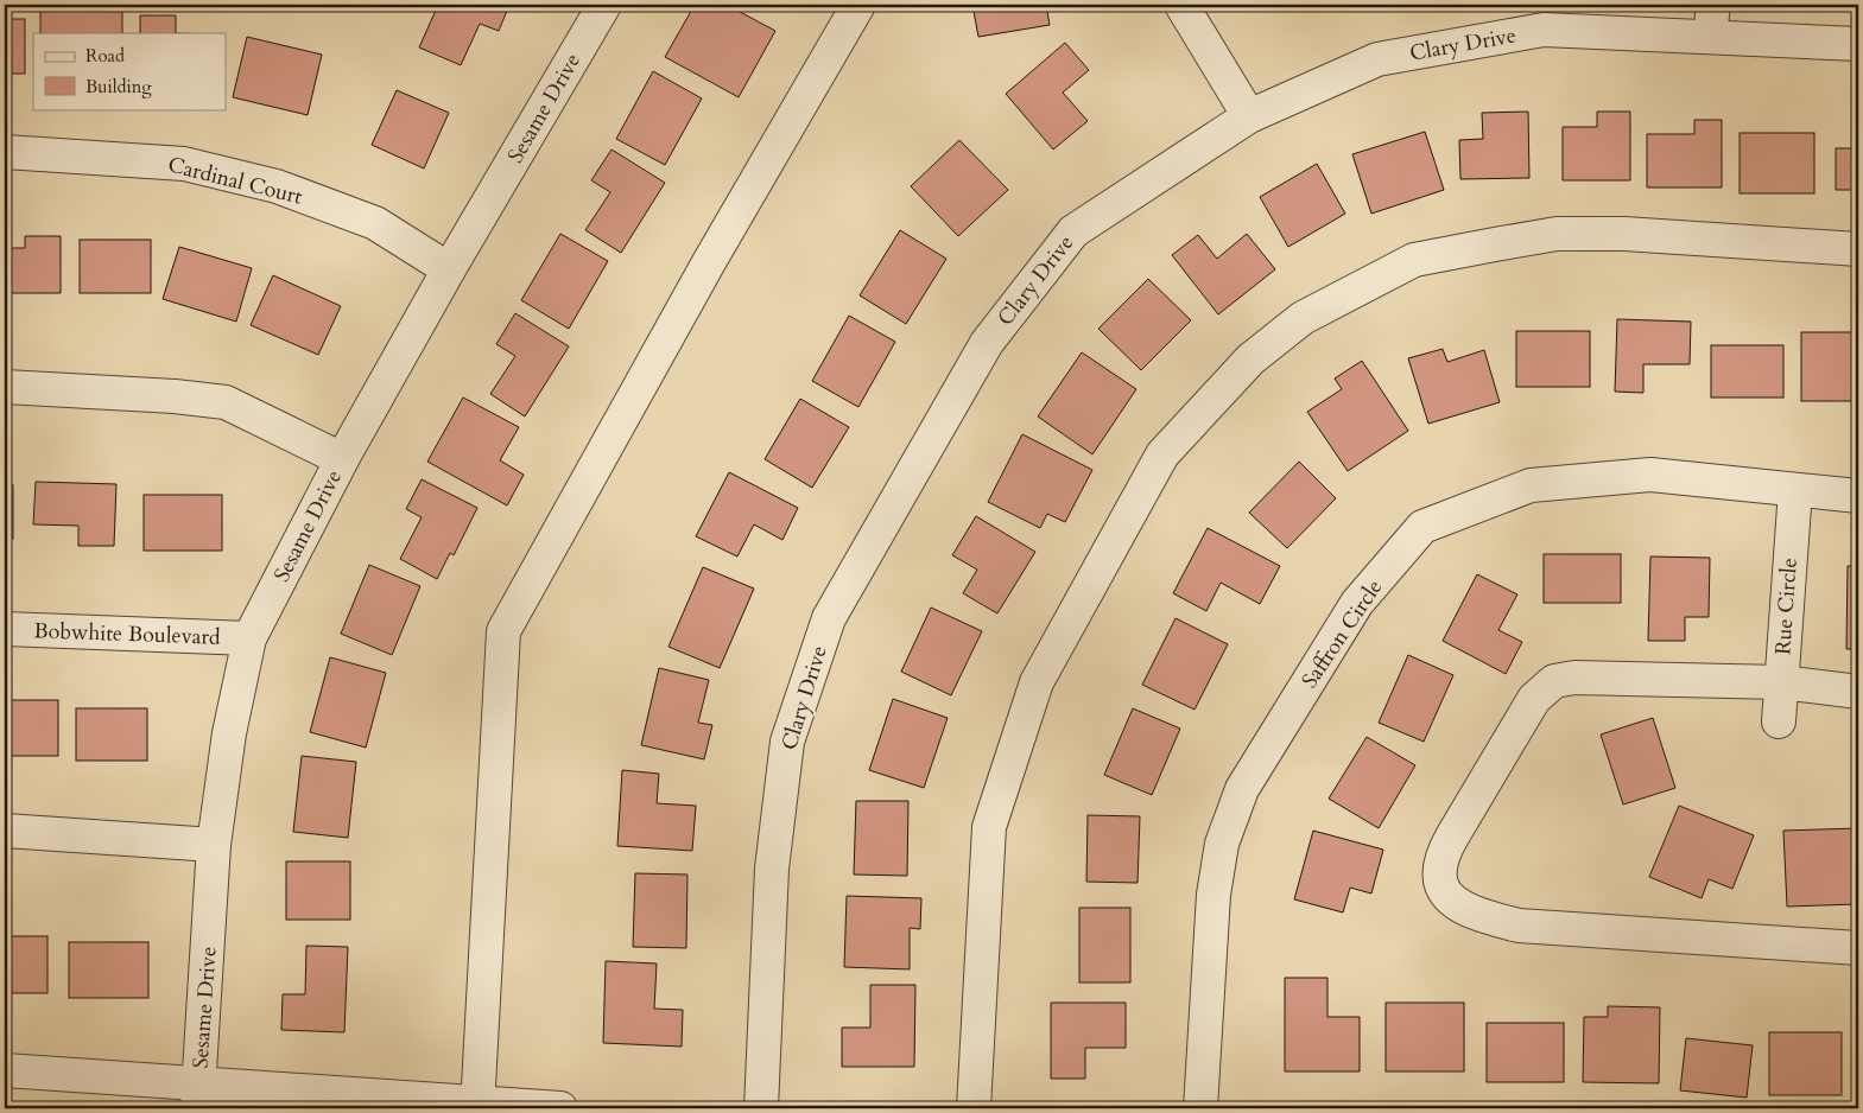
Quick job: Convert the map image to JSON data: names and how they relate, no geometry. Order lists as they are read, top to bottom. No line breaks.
{"streets":{"street":["Clary Drive","Sesame Drive","Cardinal Court","Rue Circle","Bobwhite Boulevard","Saffron Circle"]},"crossings":[["Sesame Drive","Cardinal Court"],["Sesame Drive","Bobwhite Boulevard"],["Rue Circle","Saffron Circle"]],"legend":["Road","Building"]}
